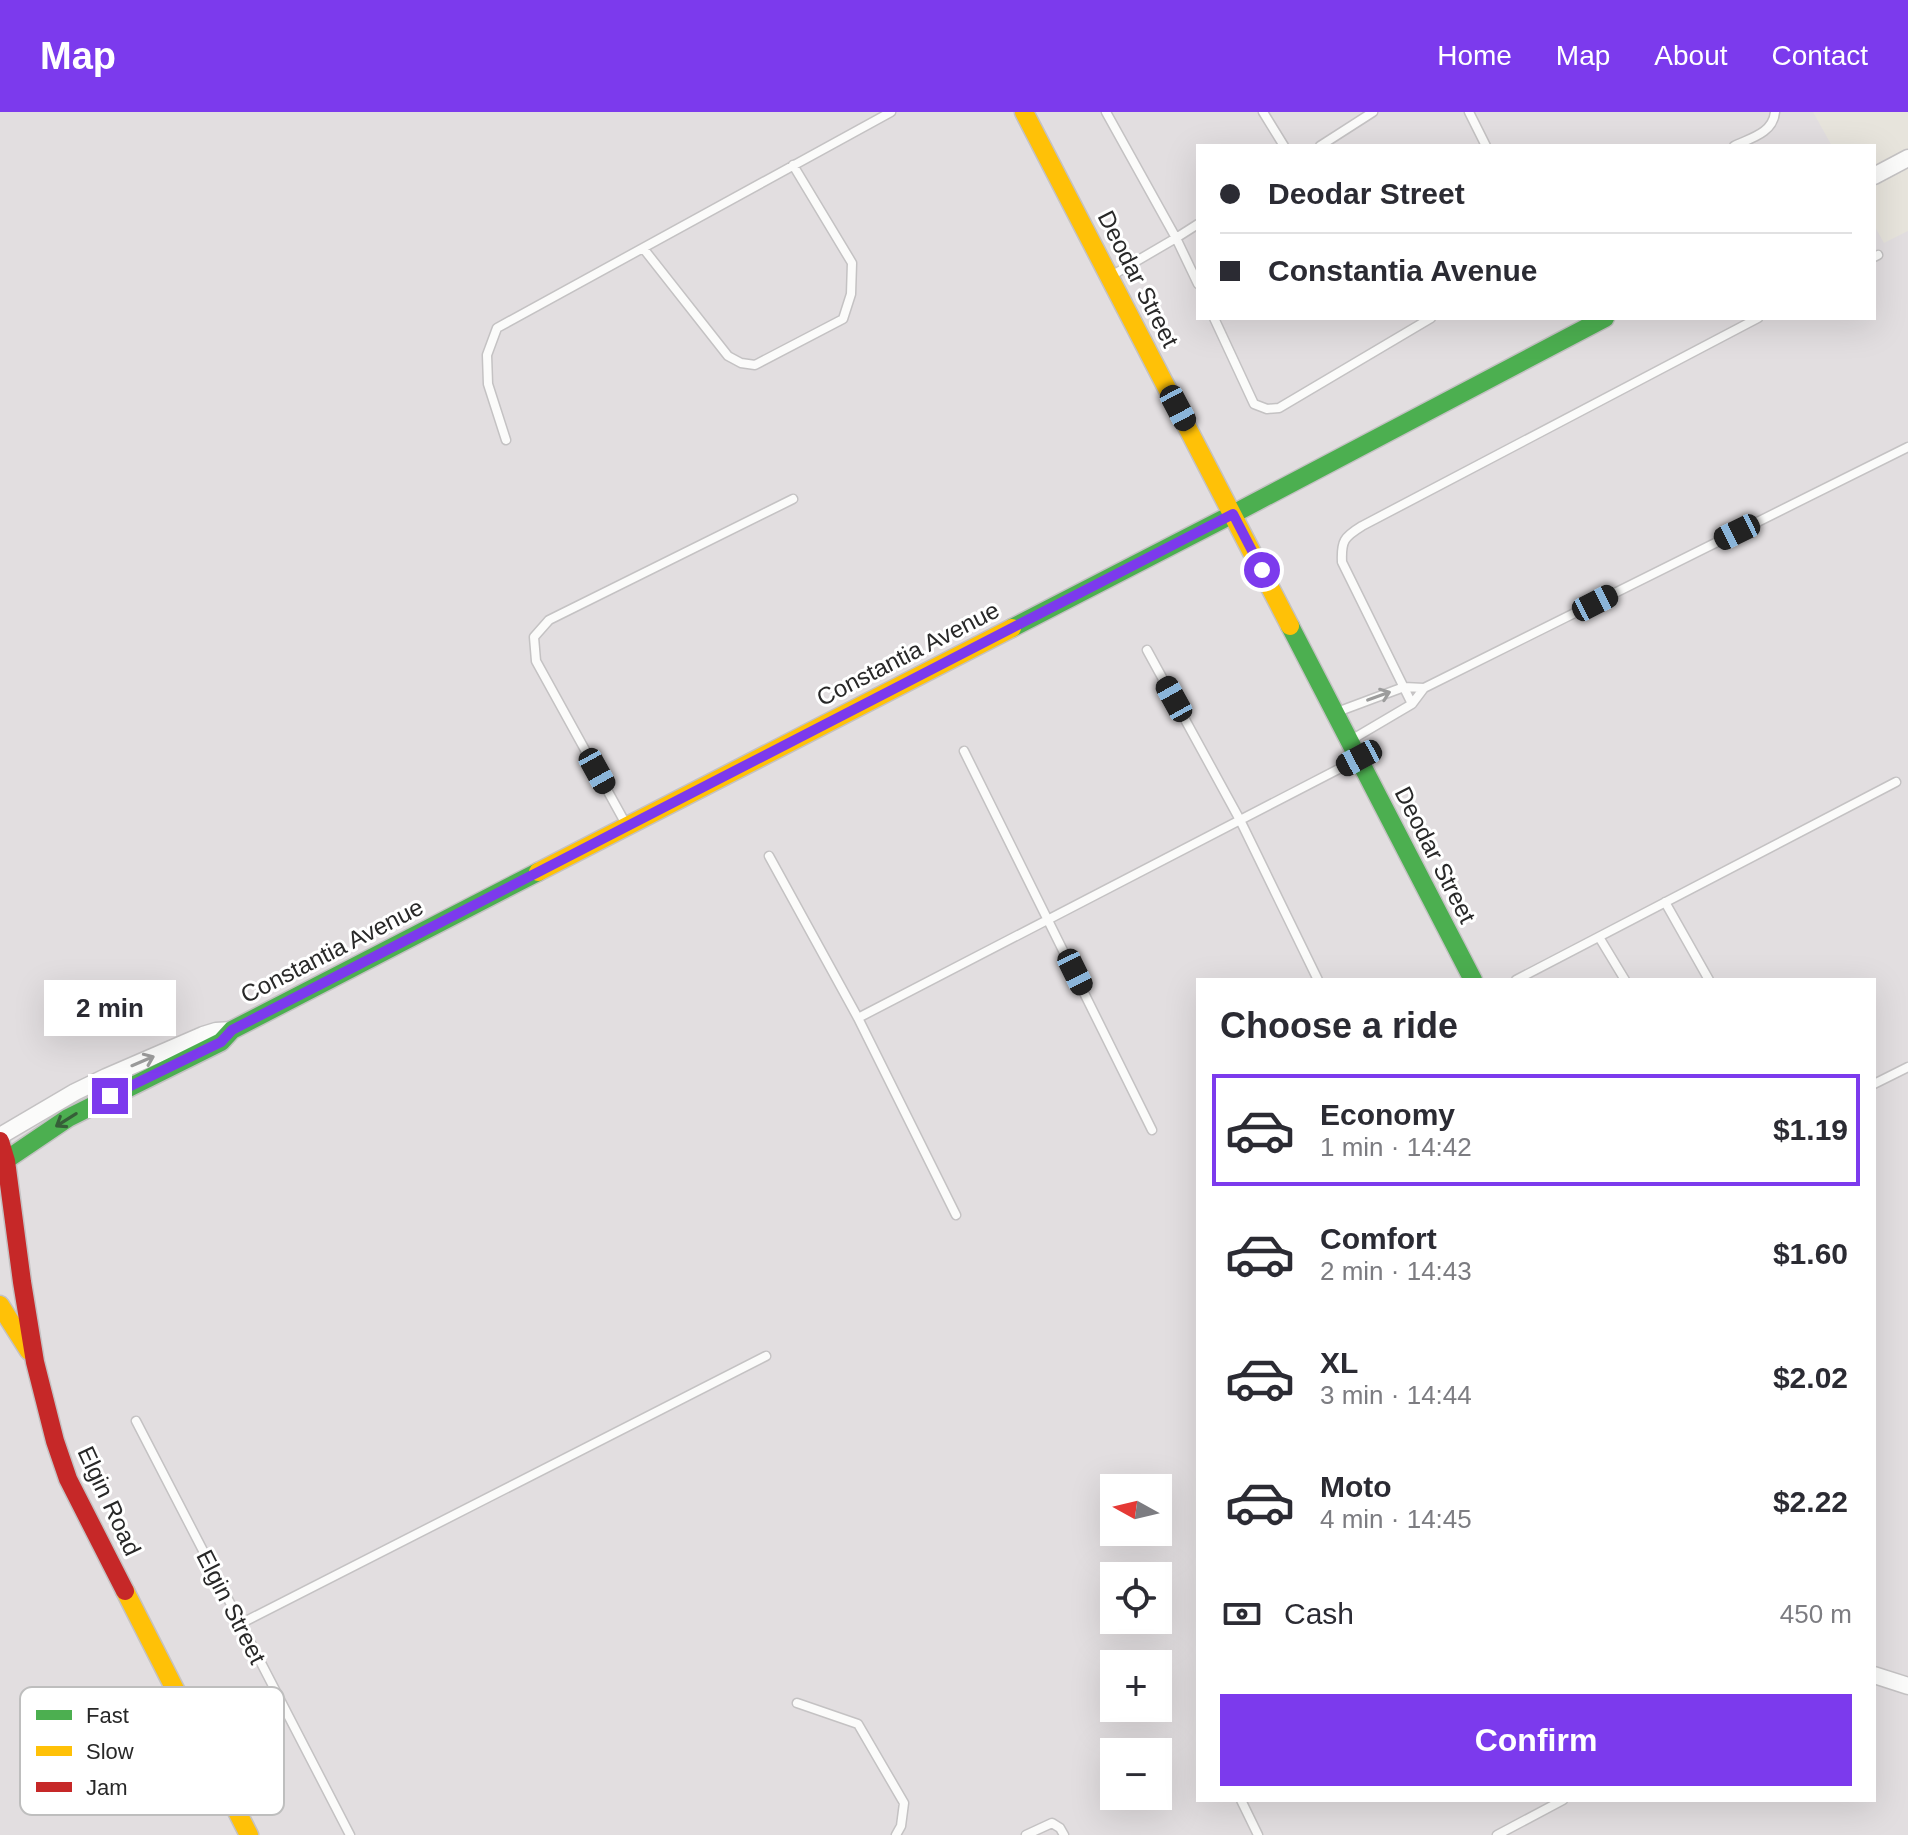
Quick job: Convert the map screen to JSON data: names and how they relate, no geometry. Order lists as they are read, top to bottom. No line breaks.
{"streets":{"street":["Deodar Street","Constantia Avenue","Elgin Road"],"lane":["Elgin Street"]},"crossings":[["Deodar Street","Constantia Avenue"],["Constantia Avenue","Elgin Road"]],"legend":["Fast","Slow","Jam"],"north":"left","page":{"header":"Map","nav":["Home","Map","About","Contact"],"banner":["Deodar Street","Constantia Avenue"],"heading":"Choose a ride","bubble":"2 min","list":[{"name":"Economy","note":"1 min · 14:42","value":"$1.19"},{"name":"Comfort","note":"2 min · 14:43","value":"$1.60"},{"name":"XL","note":"3 min · 14:44","value":"$2.02"},{"name":"Moto","note":"4 min · 14:45","value":"$2.22"}],"map_buttons":["+","−"],"pay":["Cash","450 m"],"buttons":"Confirm"}}
